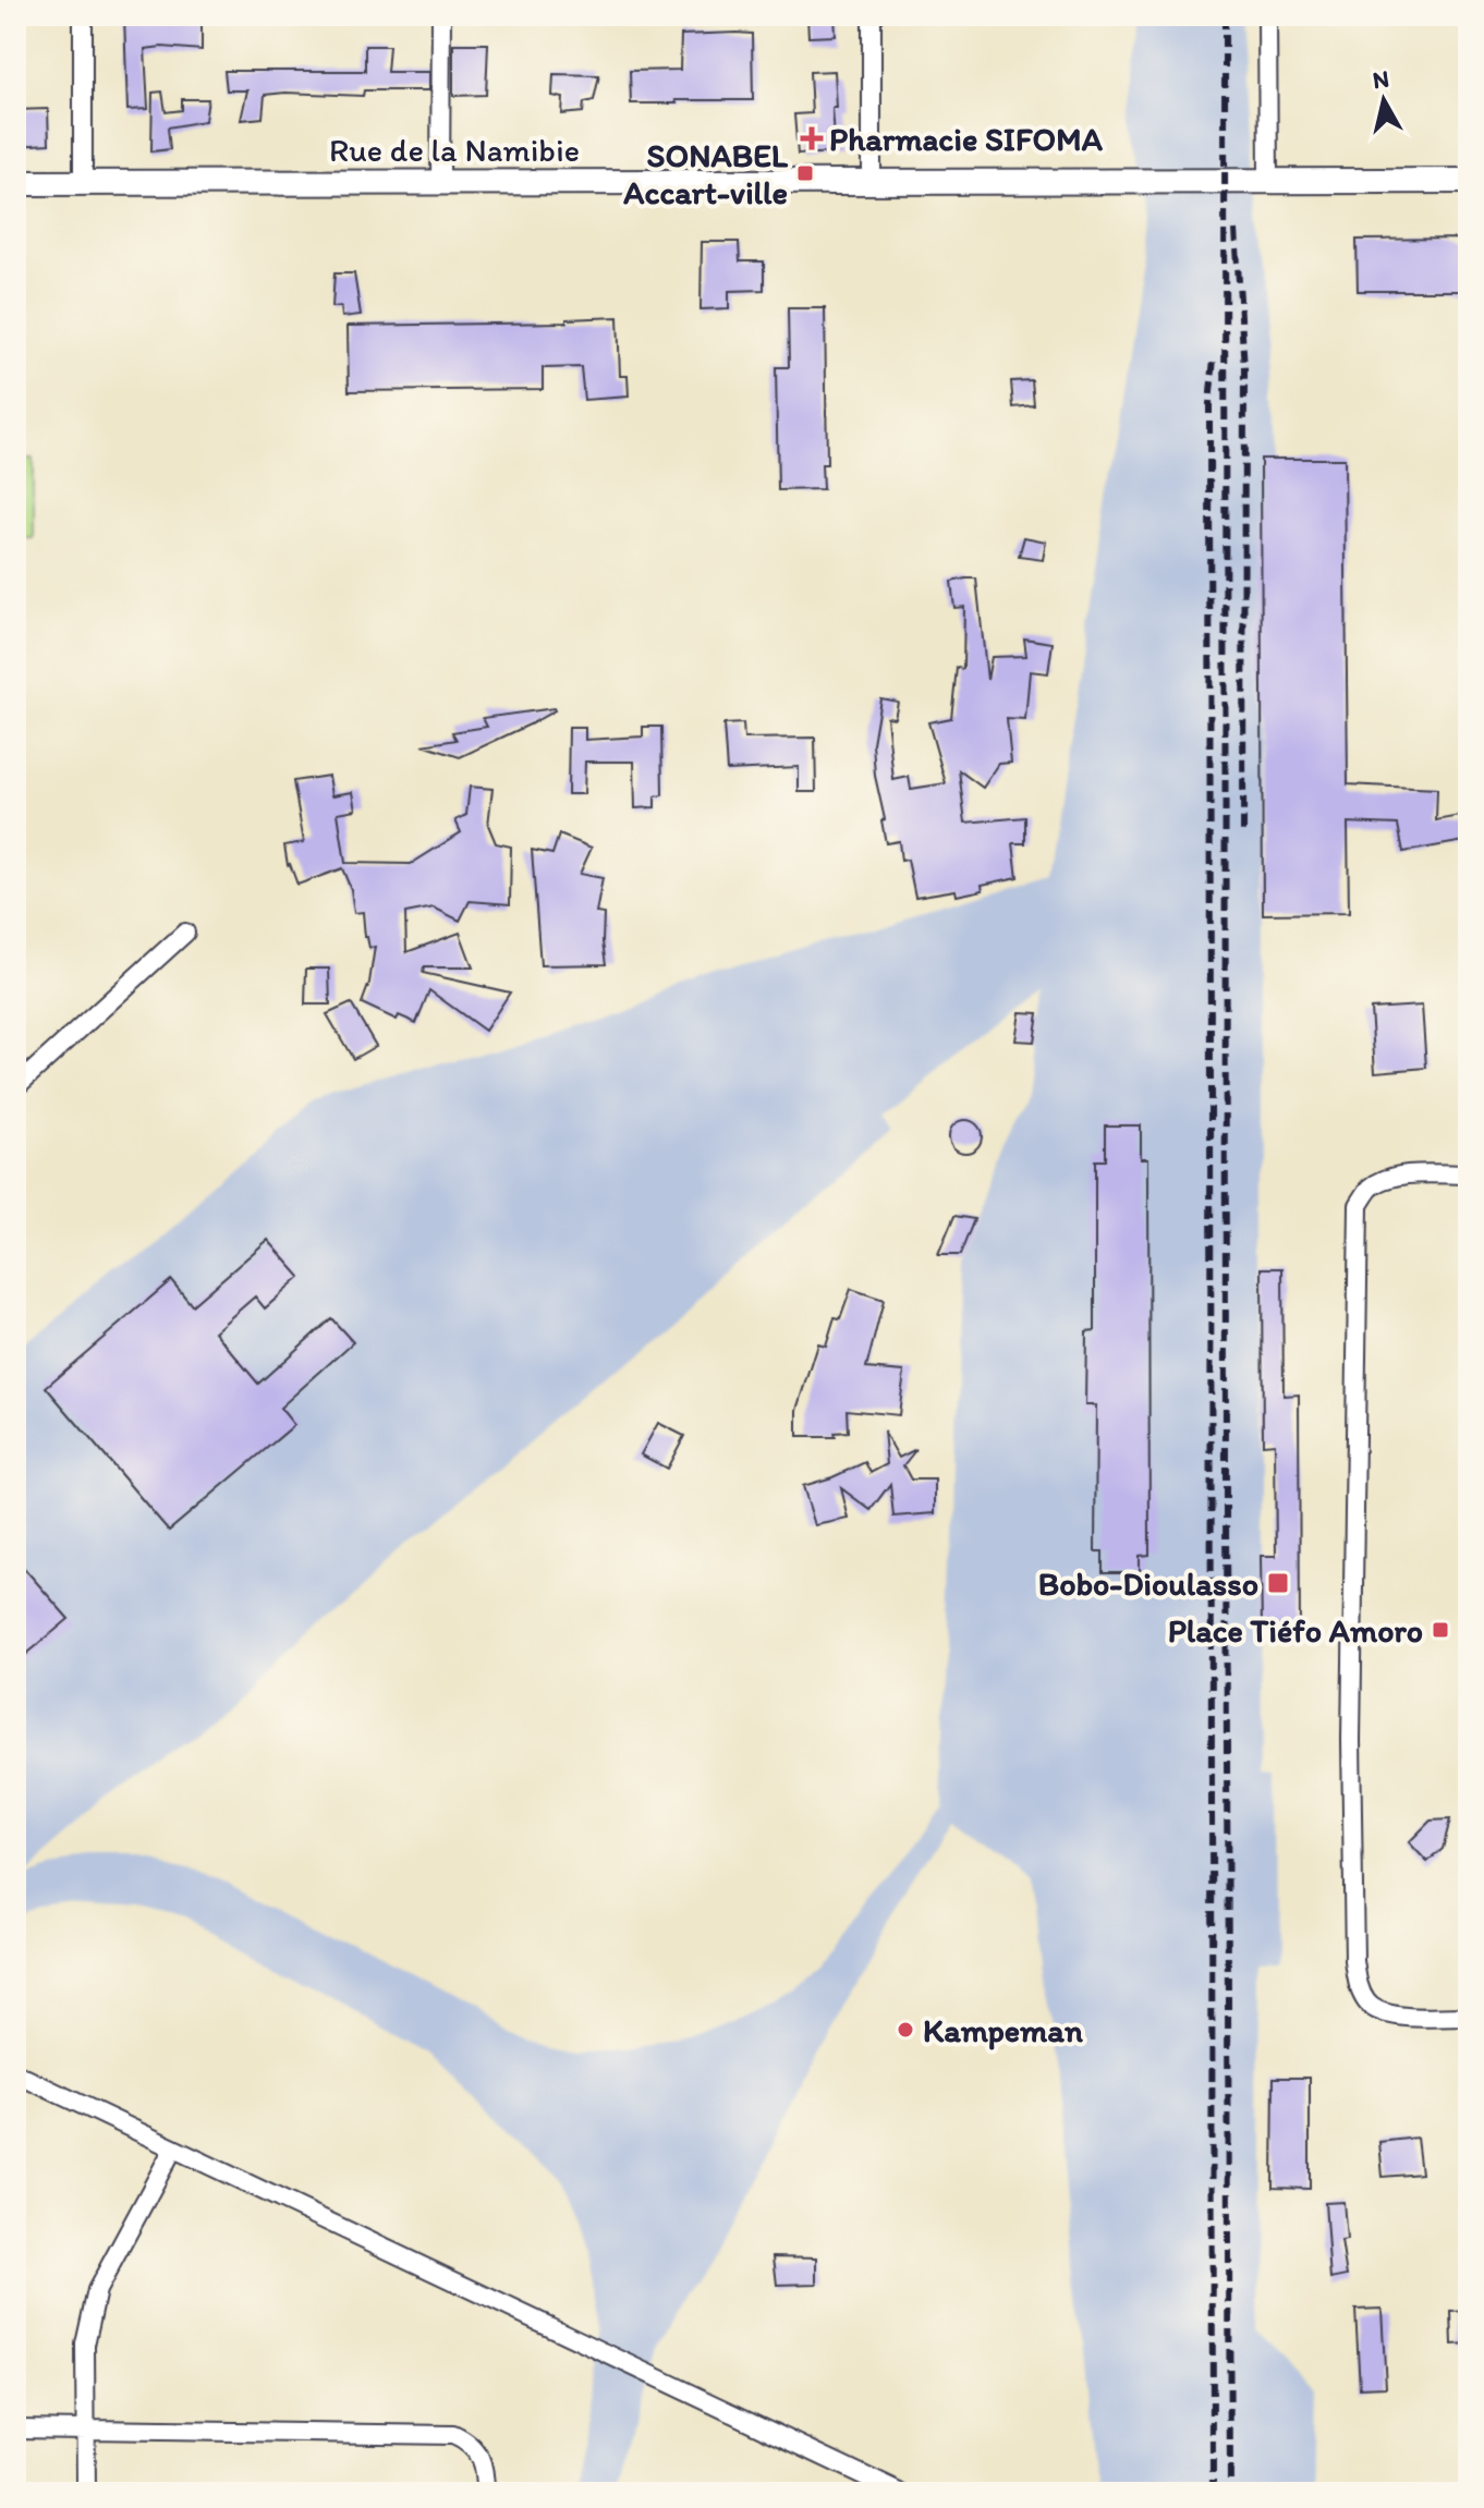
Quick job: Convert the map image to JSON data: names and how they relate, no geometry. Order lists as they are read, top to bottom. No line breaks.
{"streets":{"street":["Rue de la Namibie"]},"places":{"health":["Pharmacie SIFOMA"],"transit":["SONABEL Accart-ville","Bobo-Dioulasso","Place Tiéfo Amoro"],"other":["Kampeman"]},"north":"top"}
